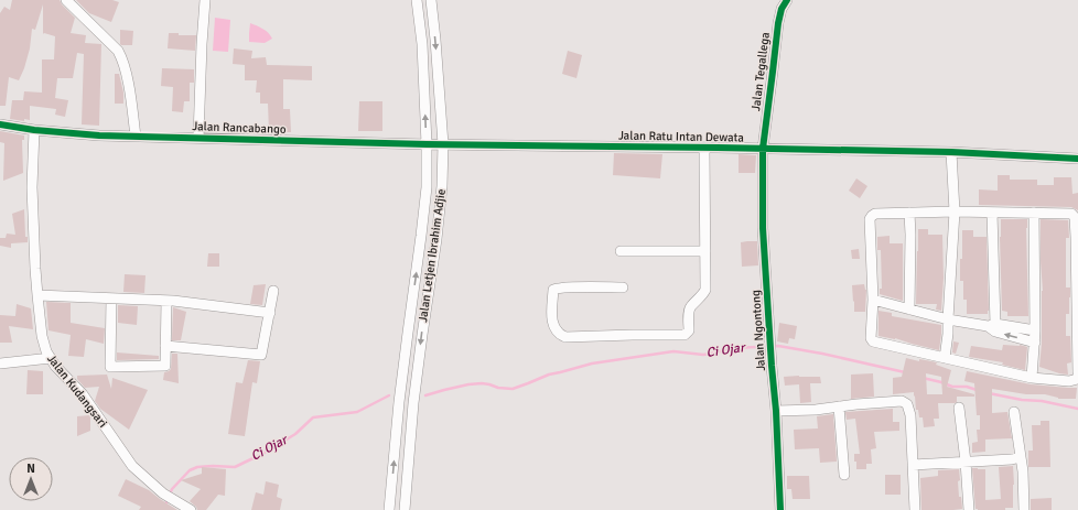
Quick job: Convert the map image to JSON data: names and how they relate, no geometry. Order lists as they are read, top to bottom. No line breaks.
{"streets":{"street":["Jalan Tegallega","Jalan Rancabango","Jalan Ratu Intan Dewata","Jalan Letjen Ibrahim Adjie","Jalan Ngontong","Jalan Kudangsari"]},"crossings":[["Jalan Tegallega","Jalan Ratu Intan Dewata"],["Jalan Tegallega","Jalan Ngontong"],["Jalan Rancabango","Jalan Ratu Intan Dewata"],["Jalan Rancabango","Jalan Letjen Ibrahim Adjie"],["Jalan Rancabango","Jalan Kudangsari"],["Jalan Ratu Intan Dewata","Jalan Letjen Ibrahim Adjie"],["Jalan Ratu Intan Dewata","Jalan Ngontong"]],"water":["Ci Ojar"],"north":"top"}
